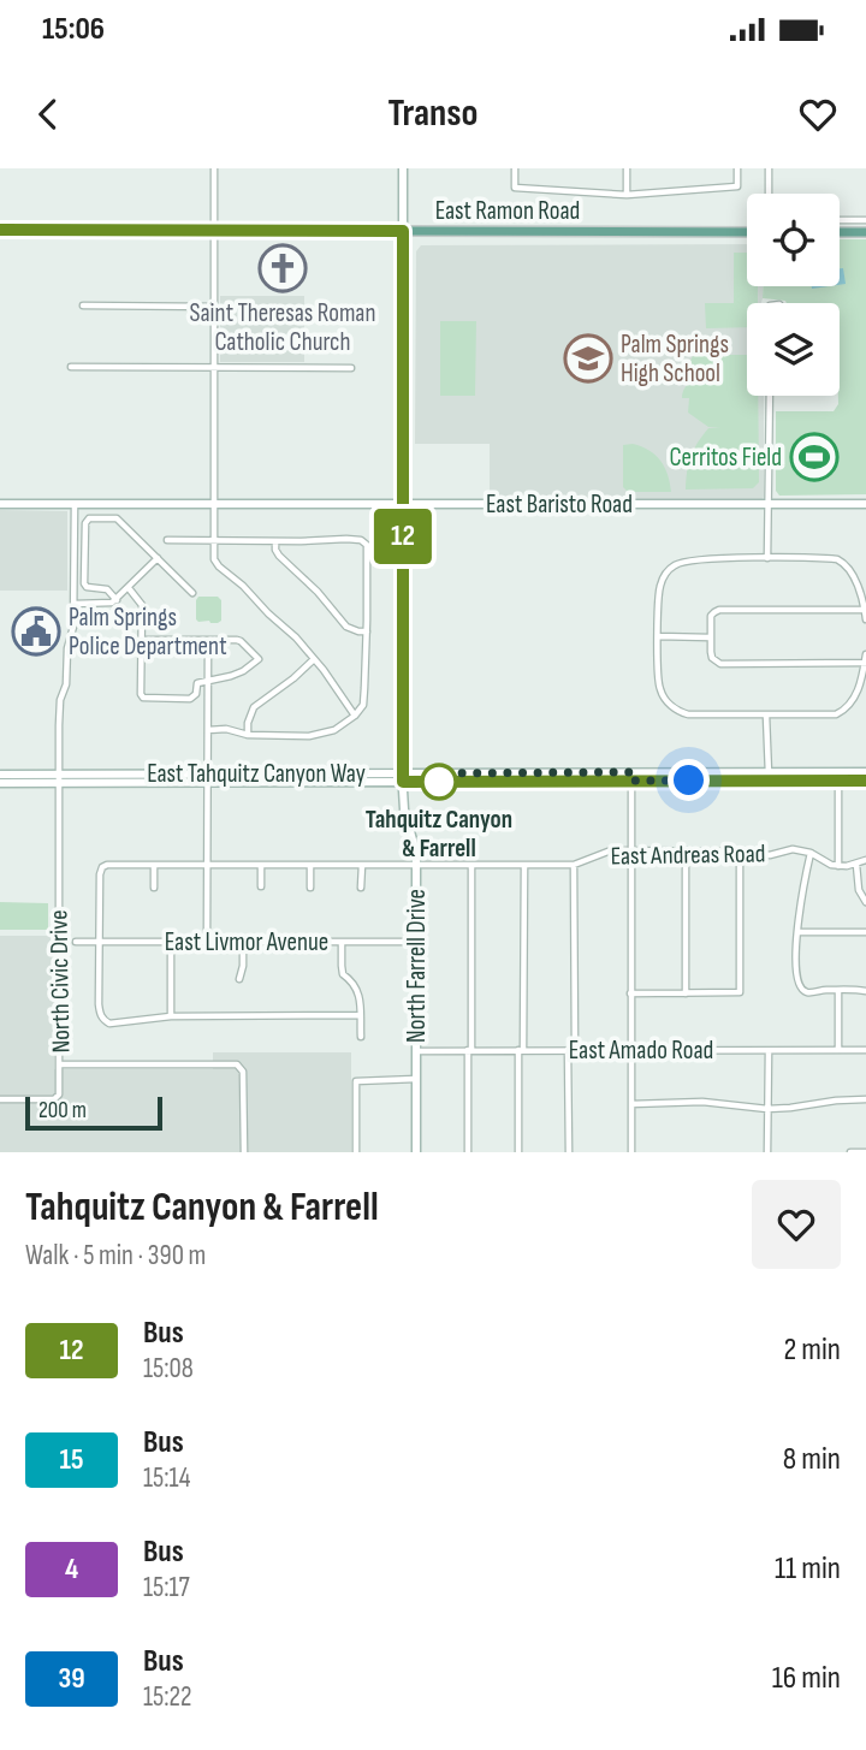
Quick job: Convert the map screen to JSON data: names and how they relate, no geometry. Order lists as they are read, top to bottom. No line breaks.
{"streets":{"main road":["East Ramon Road"],"street":["East Baristo Road","East Tahquitz Canyon Way","East Andreas Road","East Livmor Avenue","North Farrell Drive","North Civic Drive","East Amado Road"]},"crossings":[["East Ramon Road","North Farrell Drive"],["East Baristo Road","North Farrell Drive"],["East Baristo Road","North Civic Drive"],["East Tahquitz Canyon Way","North Farrell Drive"],["East Tahquitz Canyon Way","North Civic Drive"],["East Andreas Road","East Livmor Avenue"],["East Andreas Road","North Farrell Drive"],["East Livmor Avenue","North Farrell Drive"],["North Farrell Drive","East Amado Road"]],"places":{"church":["Saint Theresas Roman Catholic Church"],"school or university":["Palm Springs High School"],"sports":["Cerritos Field"],"public building":["Palm Springs Police Department"],"other":["Tahquitz Canyon & Farrell"]},"lines":["bus line 12"],"scale_bar":"200 m","page":{"status":"15:06","header":"Transo","on_map":"12","scale":"200 m","heading":["Tahquitz Canyon & Farrell","Walk · 5 min · 390 m"],"list":[{"mark":"12","name":"Bus","note":"15:08","value":"2 min"},{"mark":"15","name":"Bus","note":"15:14","value":"8 min"},{"mark":"4","name":"Bus","note":"15:17","value":"11 min"},{"mark":"39","name":"Bus","note":"15:22","value":"16 min"}]}}
